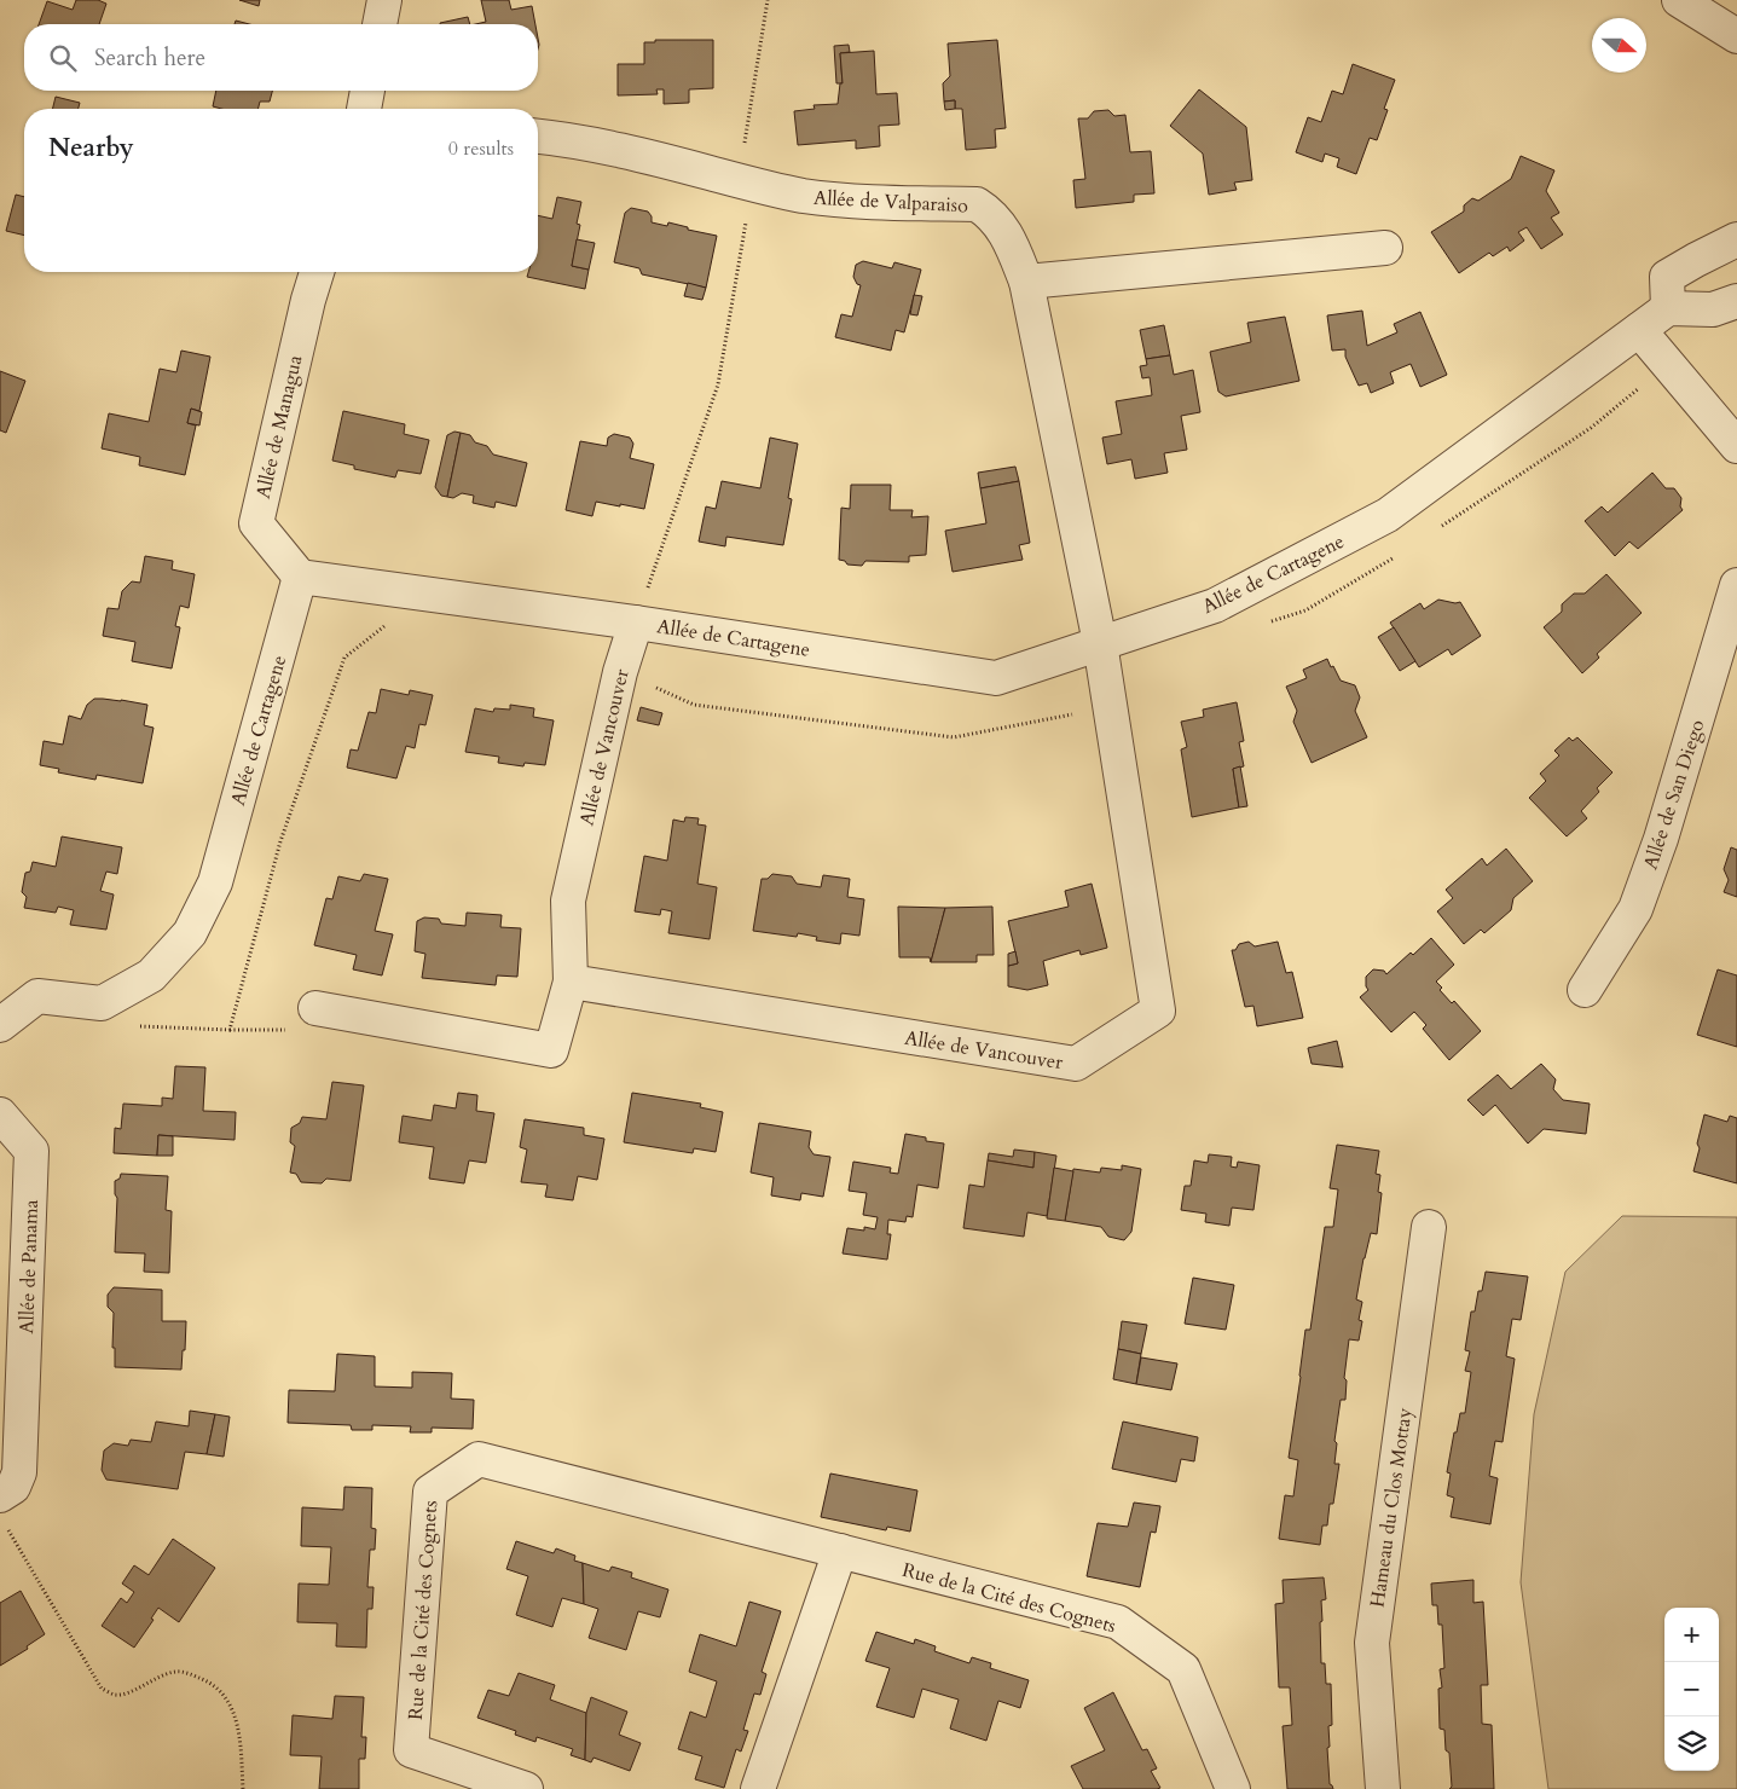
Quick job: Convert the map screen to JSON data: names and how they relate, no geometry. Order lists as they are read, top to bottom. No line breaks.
{"streets":{"street":["Allée de Valparaiso","Allée de Managua","Allée de Cartagene","Allée de Vancouver","Allée de San Diego","Allée de Panama","Hameau du Clos Mottay","Rue de la Cité des Cognets"]},"crossings":[["Allée de Valparaiso","Allée de Cartagene"],["Allée de Valparaiso","Allée de Vancouver"],["Allée de Managua","Allée de Cartagene"],["Allée de Cartagene","Allée de Vancouver"]],"north":"right","page":{"search":"Search here","heading":["Nearby","0 results"],"map_buttons":["+","−"]}}
